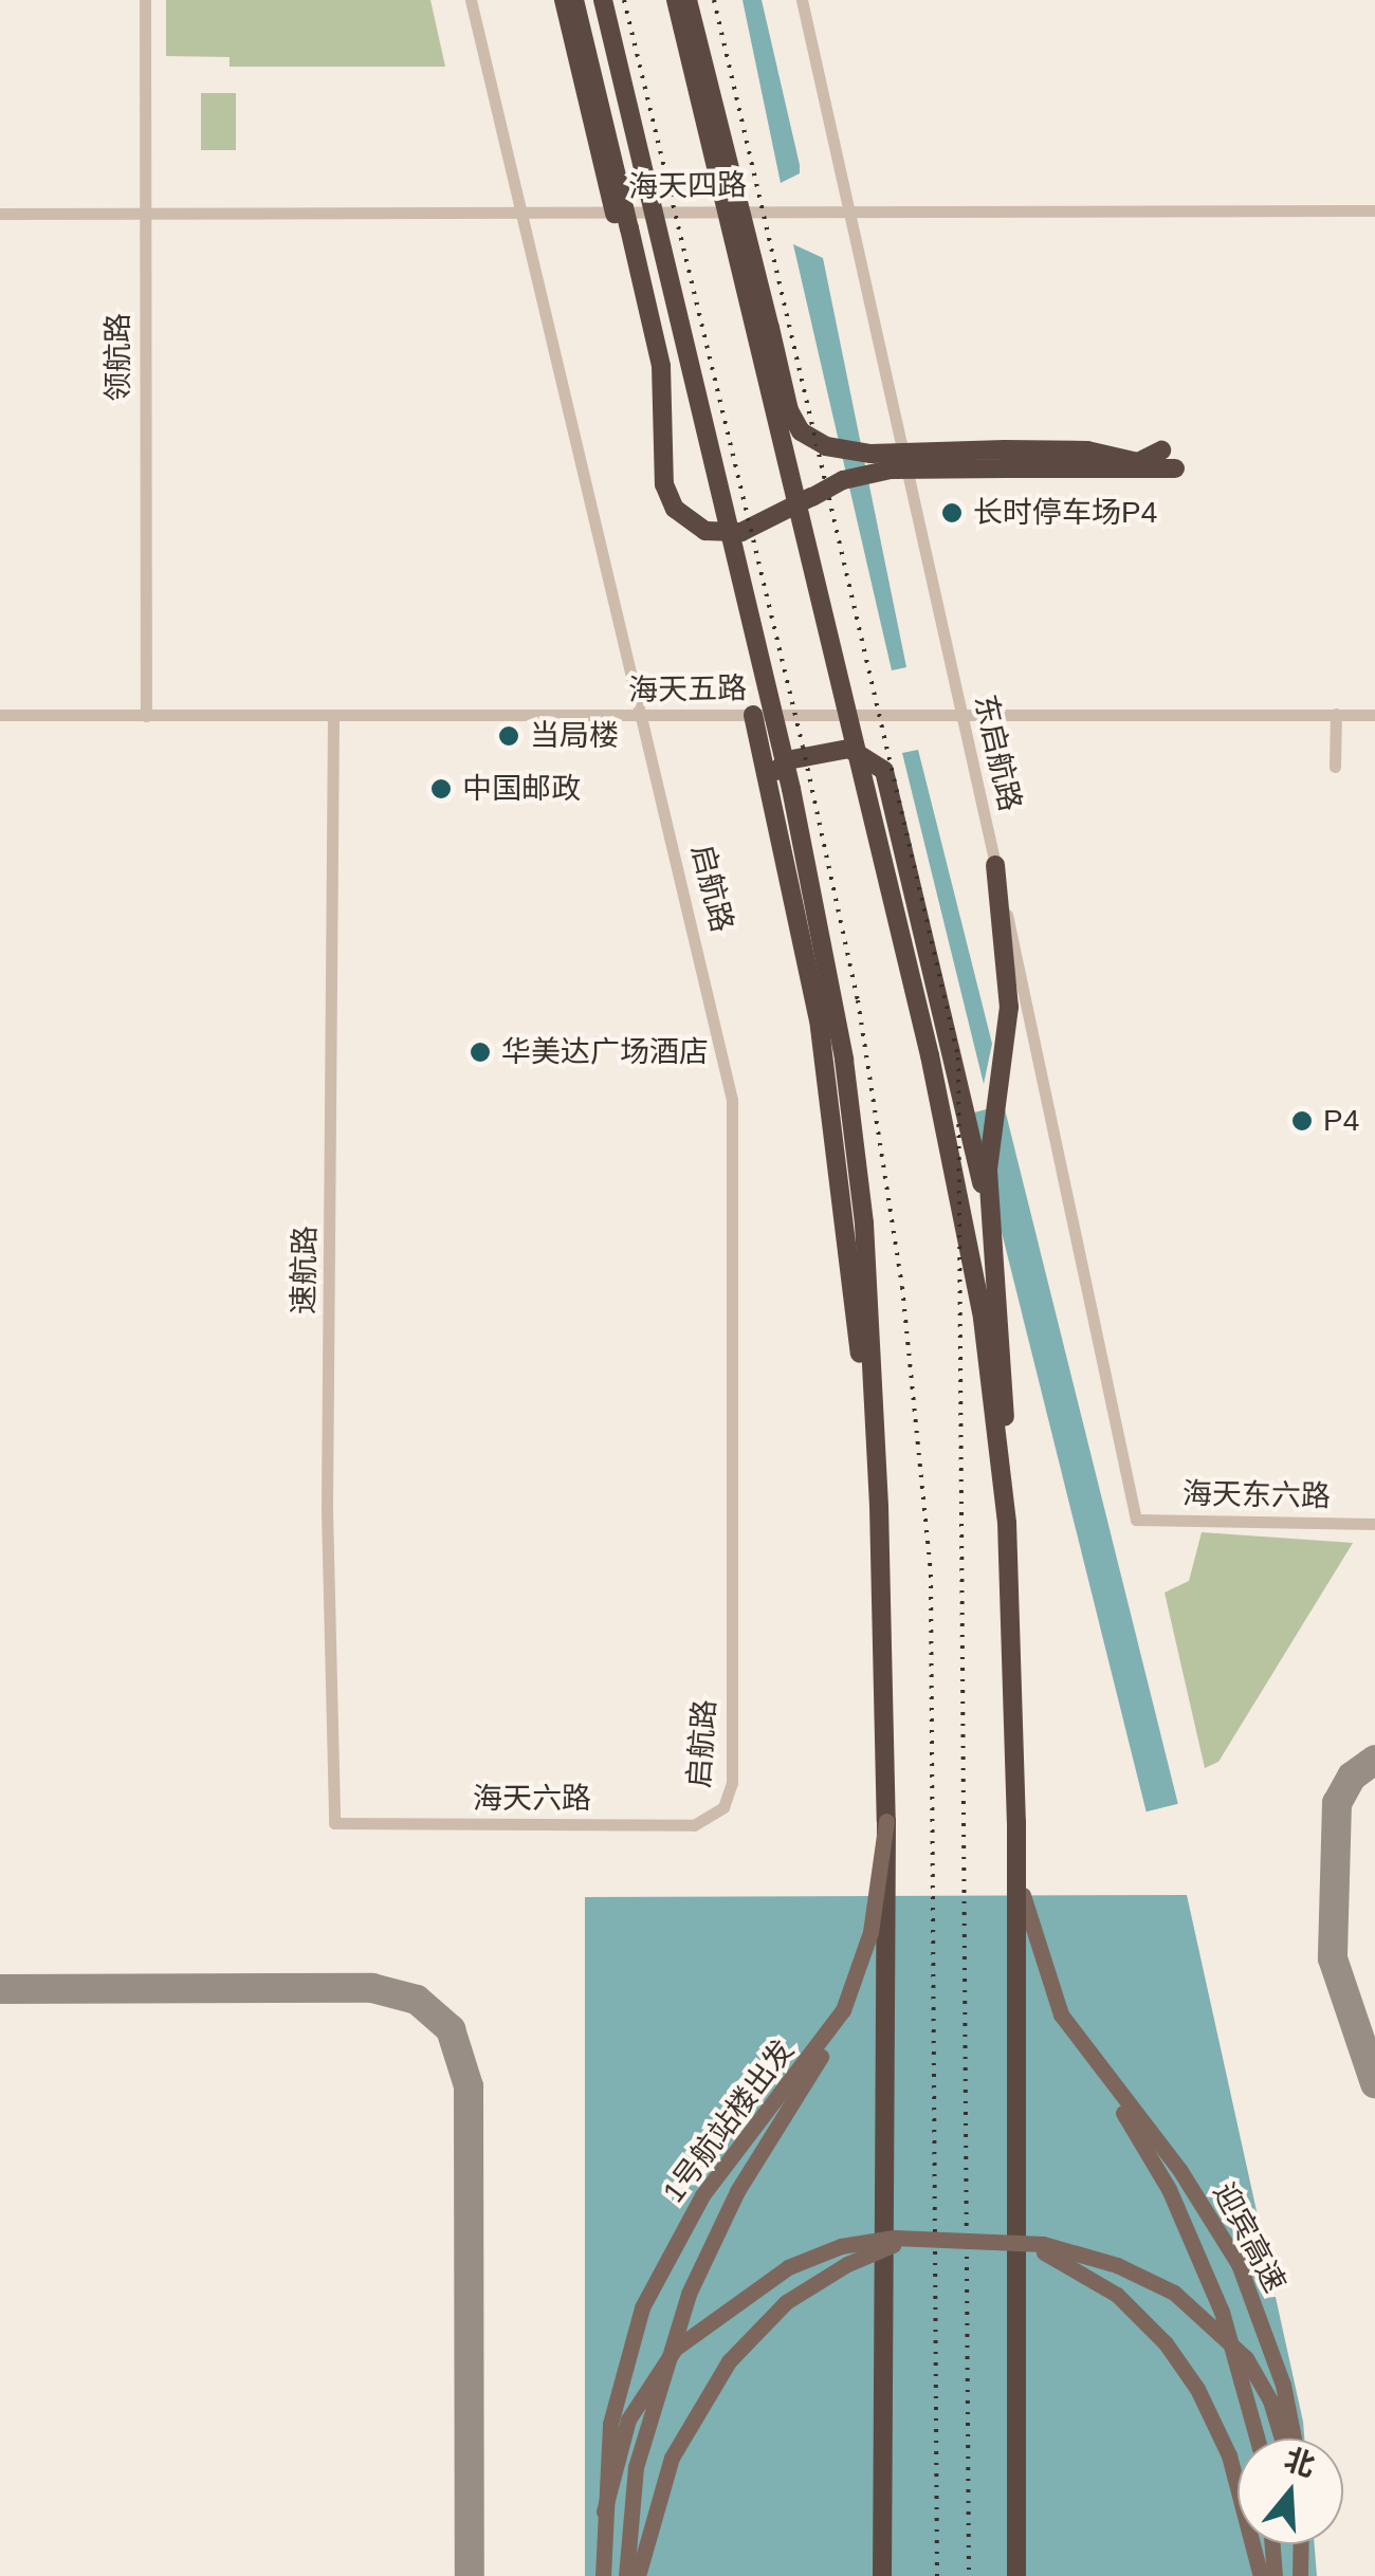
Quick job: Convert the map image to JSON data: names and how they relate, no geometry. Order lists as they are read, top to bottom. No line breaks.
{"streets":{"main road":["1号航站楼出发","迎宾高速"],"street":["海天四路","领航路","海天五路","东启航路","启航路","速航路","海天东六路","海天六路"]},"crossings":[["海天四路","领航路"],["海天四路","东启航路"],["海天四路","启航路"],["领航路","海天五路"],["海天五路","东启航路"],["海天五路","启航路"],["海天五路","速航路"],["东启航路","海天东六路"],["启航路","海天六路"],["速航路","海天六路"]],"places":["长时停车场P4","当局楼","中国邮政","华美达广场酒店","P4"],"north":"top"}
